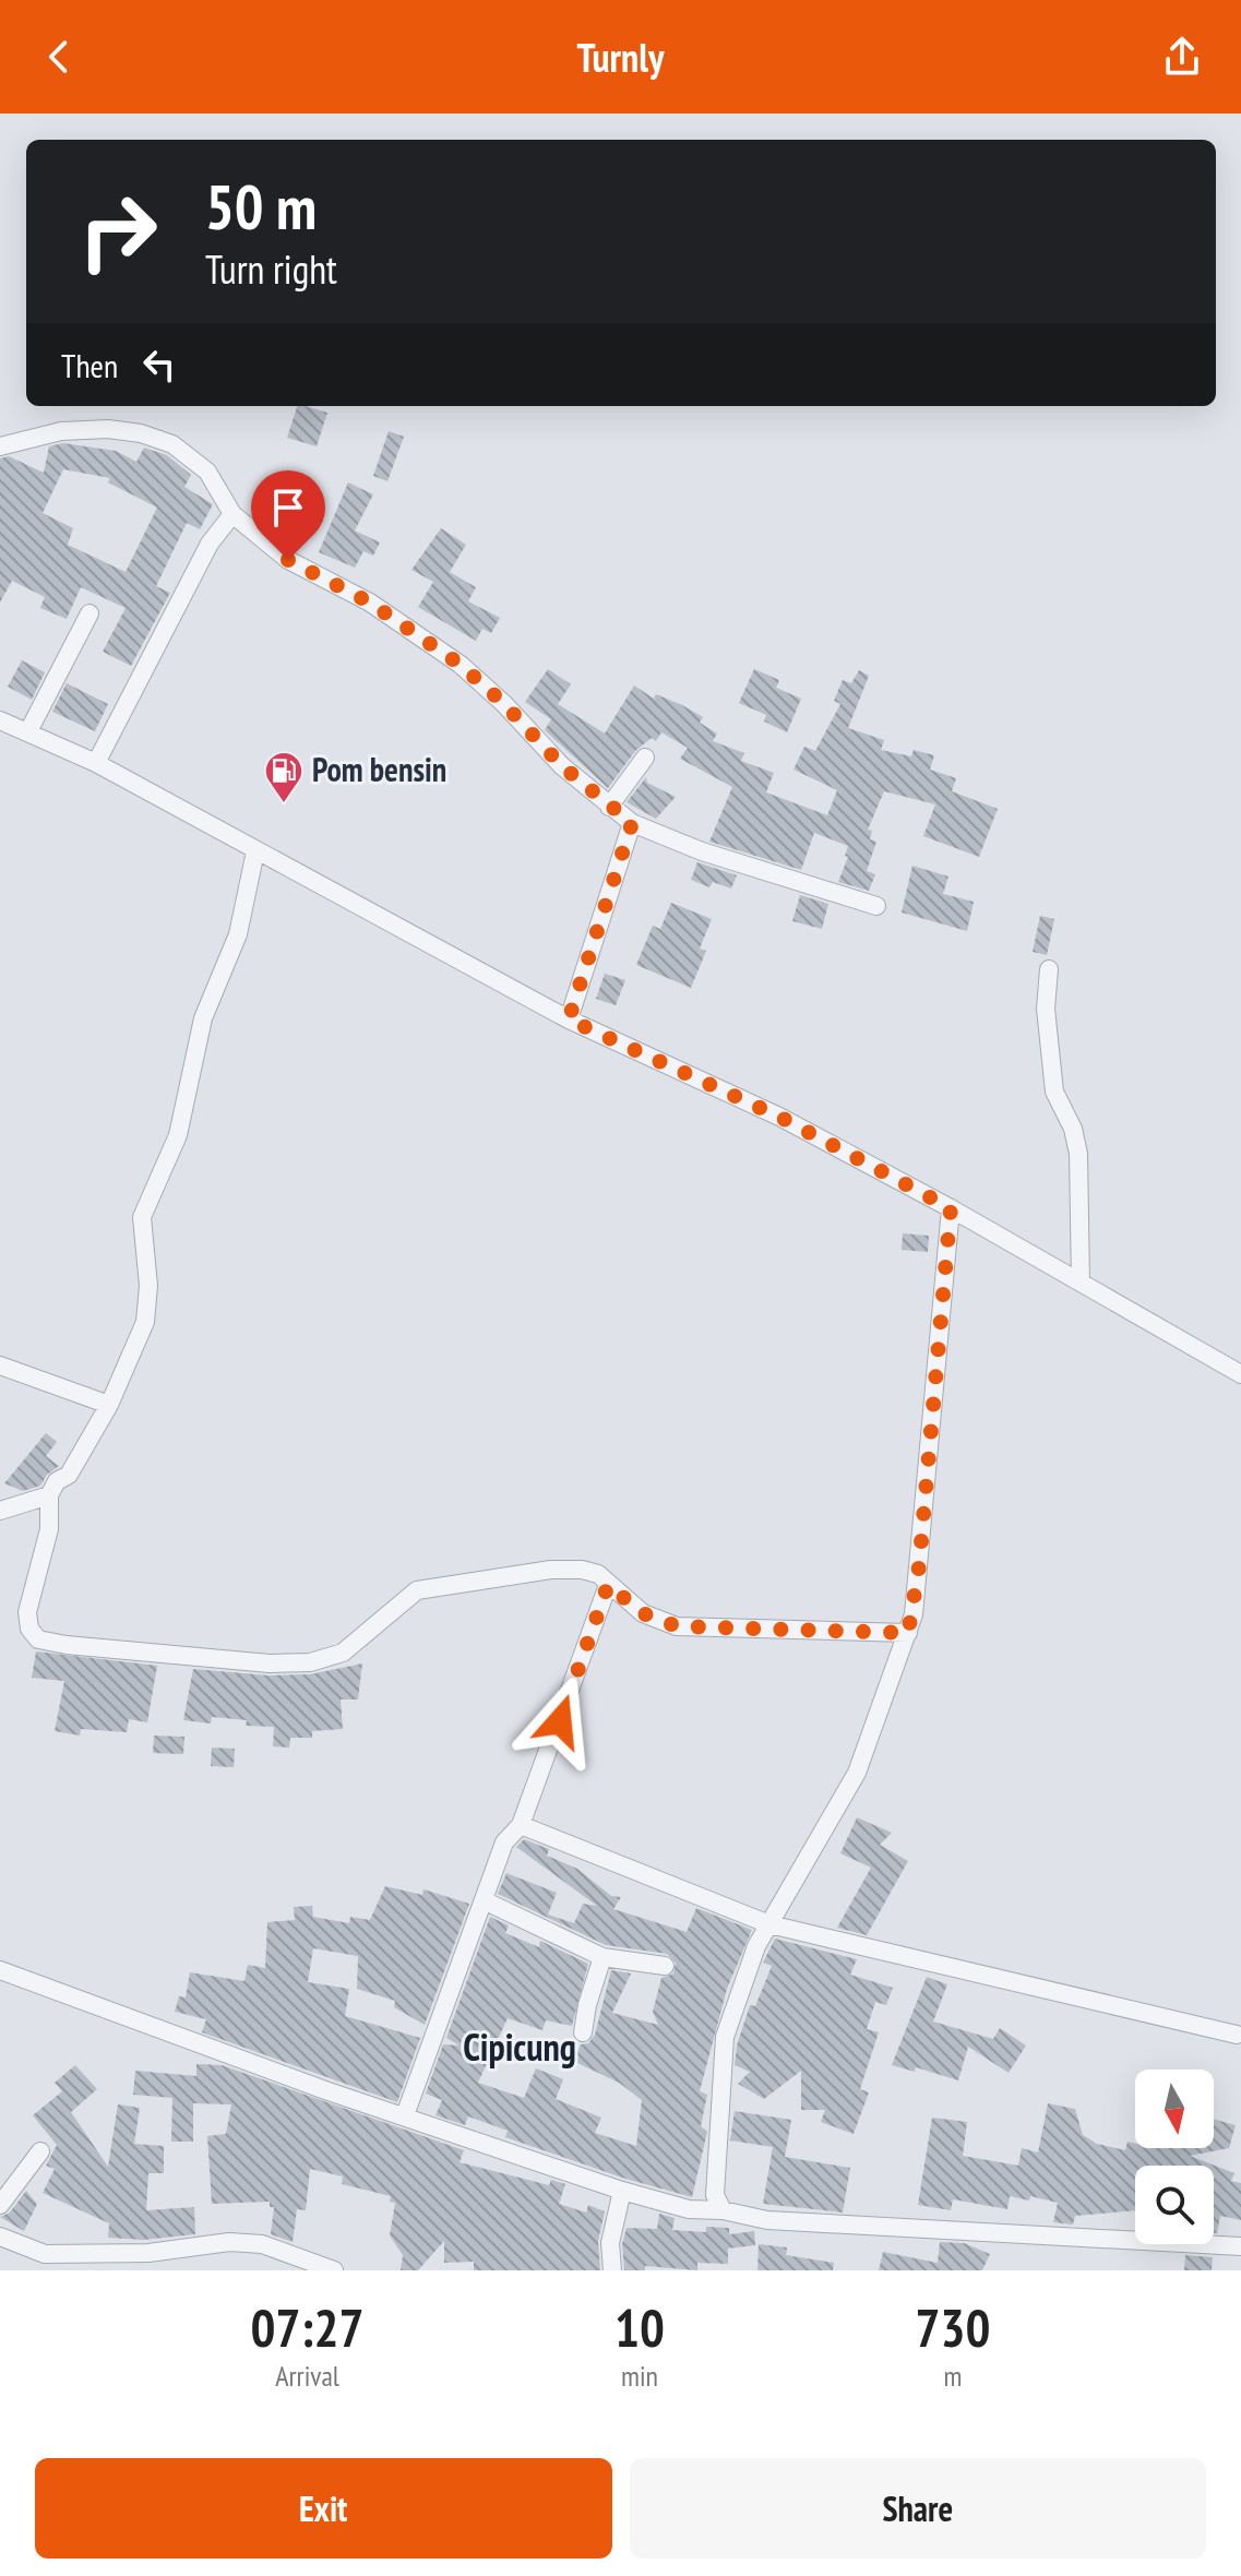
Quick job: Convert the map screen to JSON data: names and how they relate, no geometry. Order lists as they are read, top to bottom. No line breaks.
{"districts":["Cipicung"],"places":{"fuel station":["Pom bensin"]},"north":"bottom","page":{"header":"Turnly","turn":["50 m","Turn right"],"then":"Then","eta":["07:27","Arrival","10","min","730","m"],"buttons":["Exit","Share"]}}
